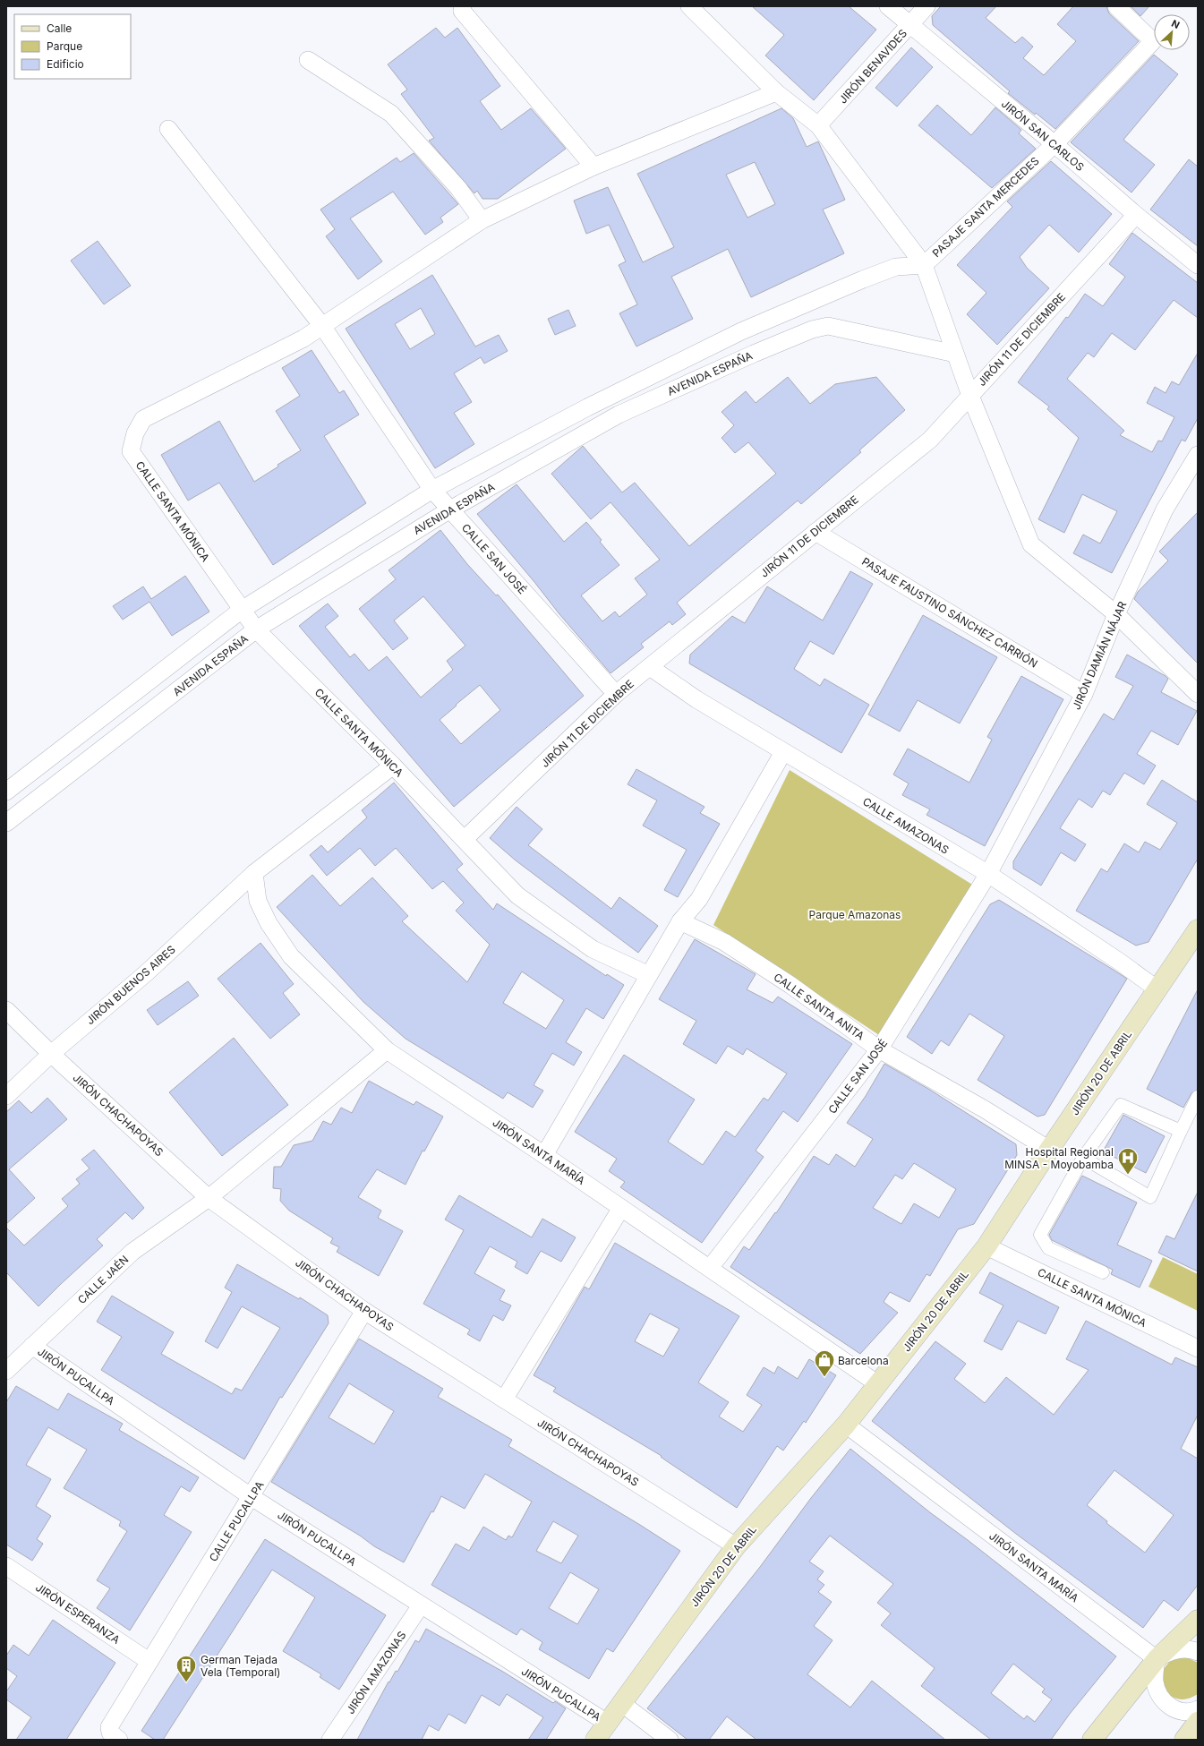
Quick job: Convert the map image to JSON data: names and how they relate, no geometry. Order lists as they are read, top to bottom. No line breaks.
{"streets":{"main road":["JIRÓN 20 DE ABRIL"],"street":["JIRÓN BENAVIDES","JIRÓN SAN CARLOS","PASAJE SANTA MERCEDES","JIRÓN 11 DE DICIEMBRE","AVENIDA ESPAÑA","CALLE SANTA MÓNICA","CALLE SAN JOSÉ","PASAJE FAUSTINO SÁNCHEZ CARRIÓN","JIRÓN DAMIÁN NÁJAR","CALLE AMAZONAS","JIRÓN BUENOS AIRES","CALLE SANTA ANITA","JIRÓN CHACHAPOYAS","JIRÓN SANTA MARÍA","CALLE JAÉN","JIRÓN PUCALLPA","CALLE PUCALLPA","JIRÓN ESPERANZA","JIRÓN AMAZONAS"]},"crossings":[["JIRÓN BENAVIDES","JIRÓN SAN CARLOS"],["JIRÓN SAN CARLOS","PASAJE SANTA MERCEDES"],["JIRÓN SAN CARLOS","JIRÓN 11 DE DICIEMBRE"],["PASAJE SANTA MERCEDES","AVENIDA ESPAÑA"],["JIRÓN 11 DE DICIEMBRE","CALLE SANTA MÓNICA"],["JIRÓN 11 DE DICIEMBRE","CALLE SAN JOSÉ"],["JIRÓN 11 DE DICIEMBRE","PASAJE FAUSTINO SÁNCHEZ CARRIÓN"],["JIRÓN 11 DE DICIEMBRE","CALLE AMAZONAS"],["AVENIDA ESPAÑA","CALLE SANTA MÓNICA"],["AVENIDA ESPAÑA","CALLE SAN JOSÉ"],["CALLE SANTA MÓNICA","CALLE SAN JOSÉ"],["CALLE SANTA MÓNICA","JIRÓN BUENOS AIRES"],["CALLE SANTA MÓNICA","JIRÓN 20 DE ABRIL"],["CALLE SAN JOSÉ","JIRÓN DAMIÁN NÁJAR"],["CALLE SAN JOSÉ","CALLE AMAZONAS"],["CALLE SAN JOSÉ","CALLE SANTA ANITA"],["CALLE SAN JOSÉ","JIRÓN SANTA MARÍA"],["PASAJE FAUSTINO SÁNCHEZ CARRIÓN","JIRÓN DAMIÁN NÁJAR"],["JIRÓN DAMIÁN NÁJAR","CALLE AMAZONAS"],["CALLE AMAZONAS","JIRÓN 20 DE ABRIL"],["JIRÓN BUENOS AIRES","JIRÓN CHACHAPOYAS"],["JIRÓN BUENOS AIRES","JIRÓN SANTA MARÍA"],["CALLE SANTA ANITA","JIRÓN 20 DE ABRIL"],["JIRÓN 20 DE ABRIL","JIRÓN CHACHAPOYAS"],["JIRÓN 20 DE ABRIL","JIRÓN SANTA MARÍA"],["JIRÓN 20 DE ABRIL","JIRÓN PUCALLPA"],["JIRÓN CHACHAPOYAS","CALLE JAÉN"],["JIRÓN CHACHAPOYAS","CALLE PUCALLPA"],["JIRÓN SANTA MARÍA","CALLE JAÉN"],["CALLE JAÉN","JIRÓN PUCALLPA"],["JIRÓN PUCALLPA","CALLE PUCALLPA"],["JIRÓN PUCALLPA","JIRÓN AMAZONAS"],["CALLE PUCALLPA","JIRÓN ESPERANZA"]],"parks":["Parque Amazonas"],"places":{"hospital":["Hospital Regional MINSA - Moyobamba"],"shop":["Barcelona"],"building":["German Tejada Vela (Temporal)"]},"legend":["Calle","Parque","Edificio"],"north":"top right"}
